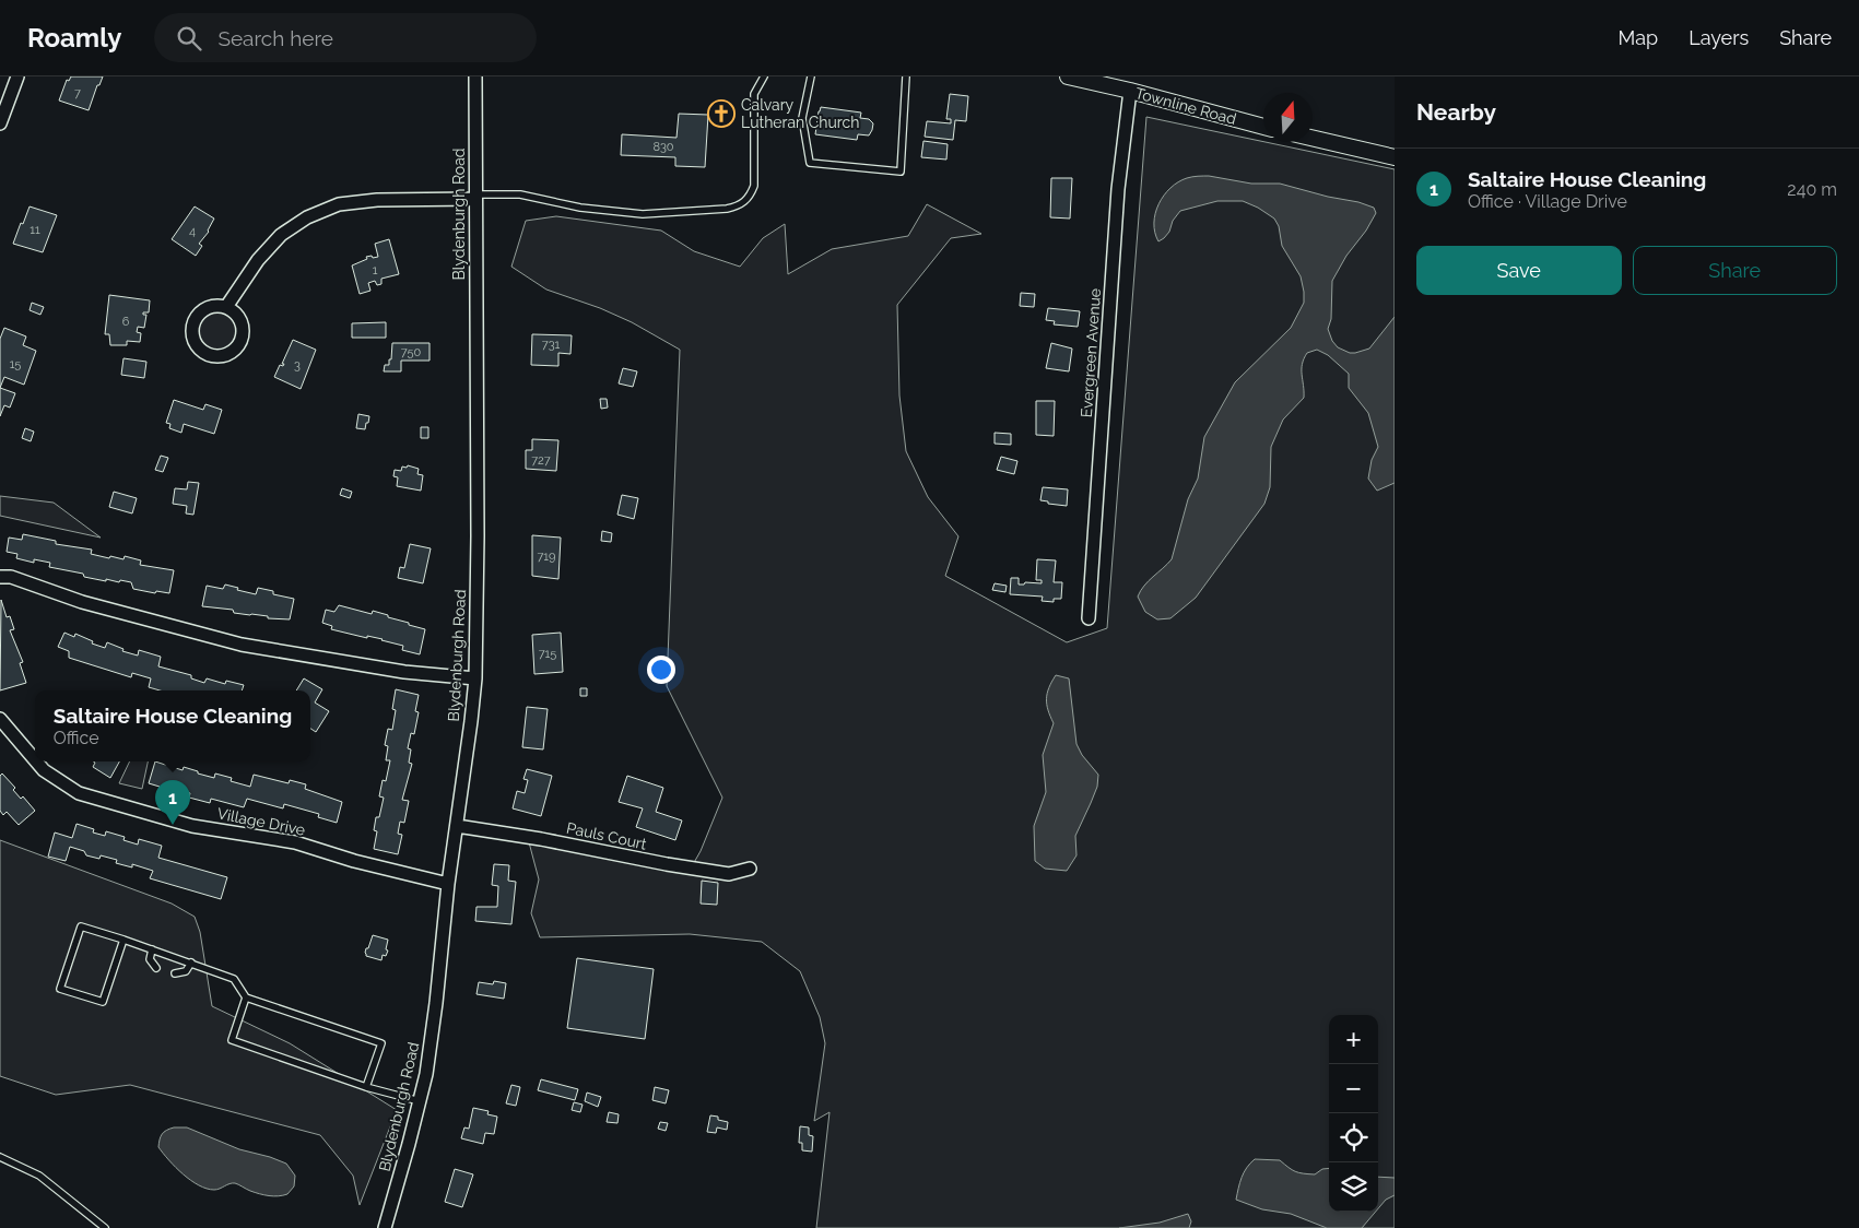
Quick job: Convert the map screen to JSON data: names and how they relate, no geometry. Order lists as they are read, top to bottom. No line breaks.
{"streets":{"street":["Townline Road","Blydenburgh Road","Evergreen Avenue","Village Drive","Pauls Court"]},"crossings":[["Townline Road","Evergreen Avenue"],["Blydenburgh Road","Village Drive"],["Blydenburgh Road","Pauls Court"]],"places":{"church":["Calvary Lutheran Church"]},"house_numbers":["7","830","11","4","1","6","731","750","15","3","727","719","715"],"north":"top","page":{"header":"Roamly","search":"Search here","nav":["Map","Layers","Share"],"heading":"Nearby","list":[{"mark":"1","name":"Saltaire House Cleaning","note":"Office · Village Drive","value":"240 m"}],"buttons":["Save","Share"],"popup":["Saltaire House Cleaning","Office"],"pins":"1","map_buttons":["+","−"]}}
